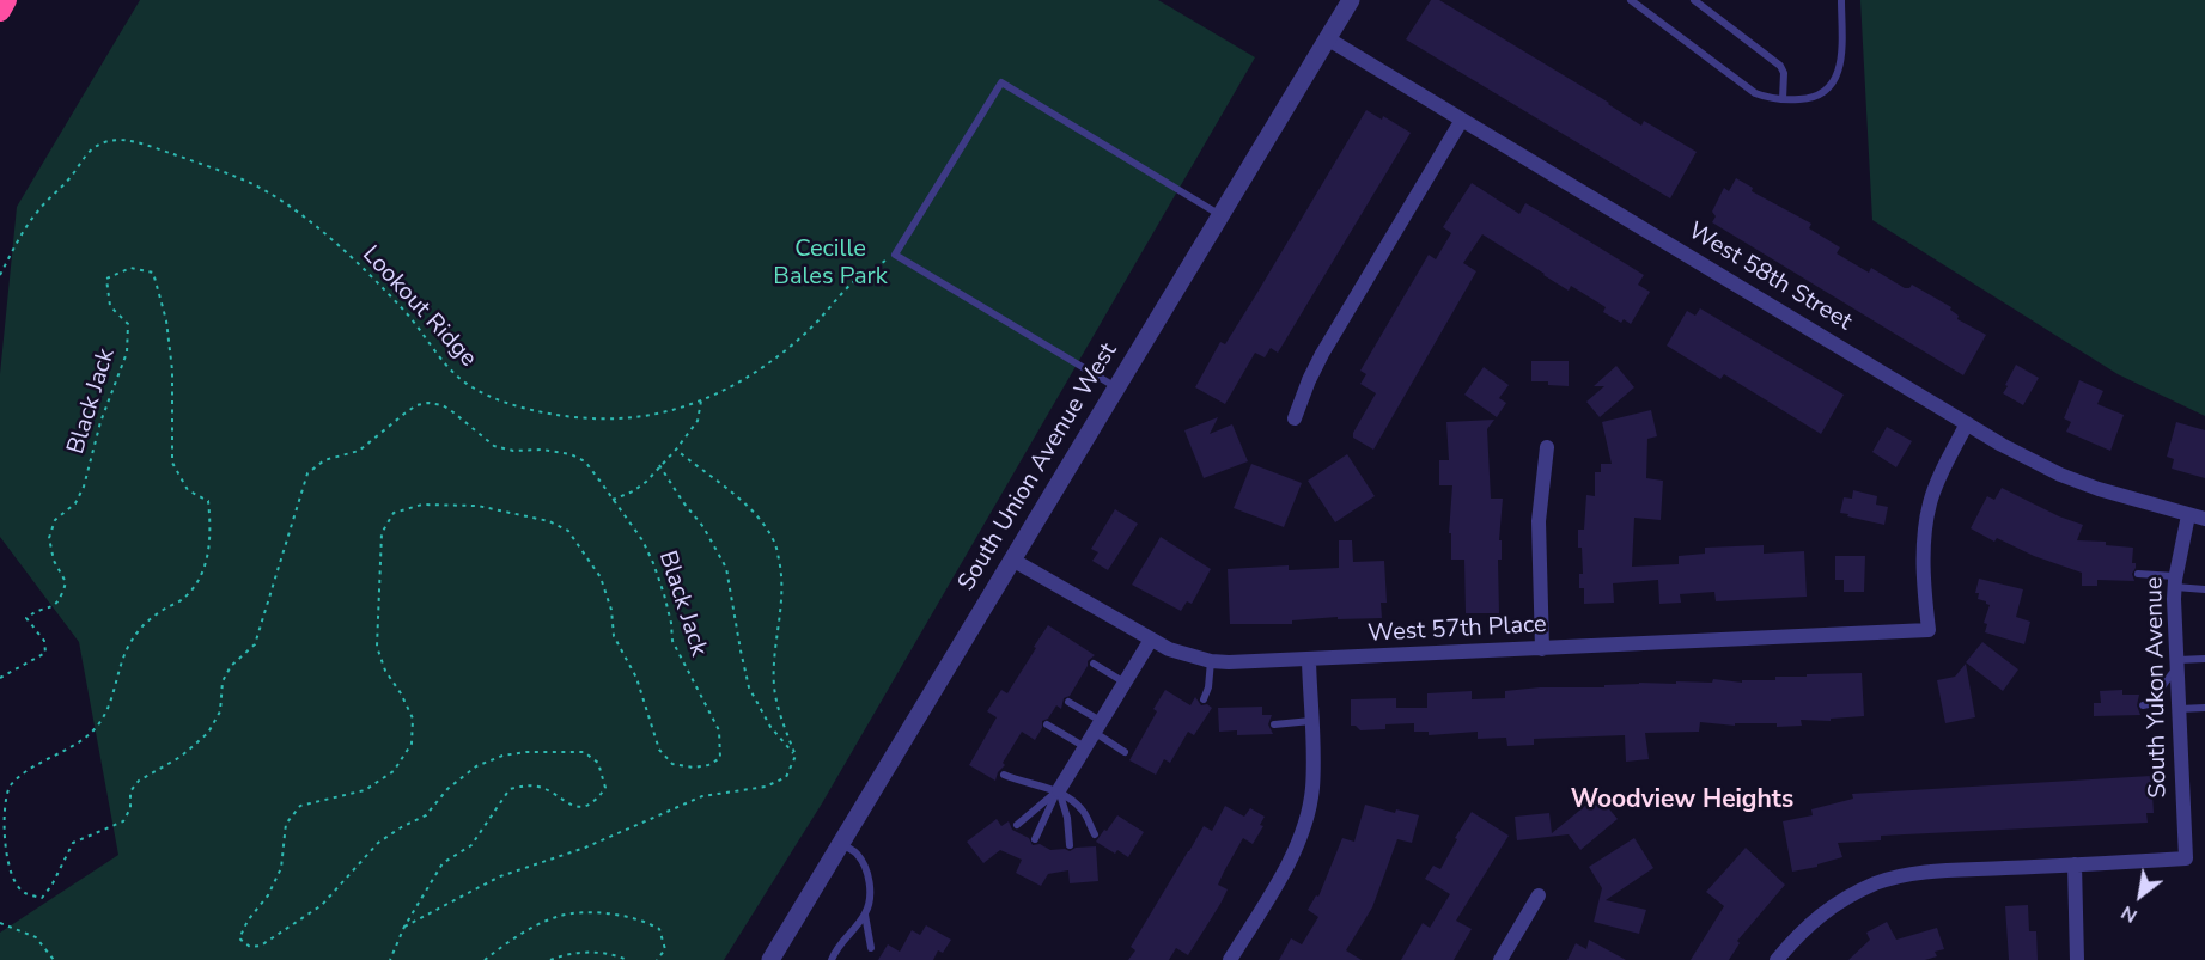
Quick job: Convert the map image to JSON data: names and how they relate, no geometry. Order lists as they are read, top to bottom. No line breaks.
{"streets":{"street":["West 58th Street","South Union Avenue West","West 57th Place","South Yukon Avenue"],"path":["Lookout Ridge","Black Jack"]},"crossings":[["West 58th Street","South Union Avenue West"],["West 58th Street","West 57th Place"],["West 58th Street","South Yukon Avenue"],["South Union Avenue West","West 57th Place"]],"districts":["Woodview Heights"],"parks":["Cecille Bales Park"],"north":"bottom left"}
